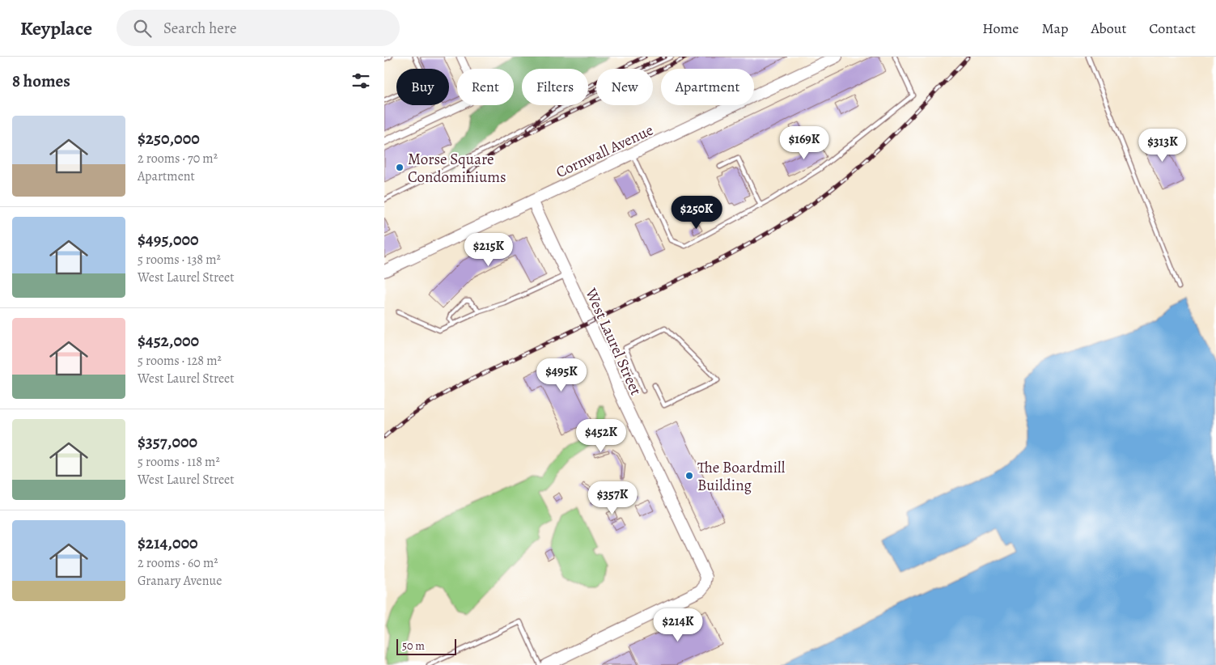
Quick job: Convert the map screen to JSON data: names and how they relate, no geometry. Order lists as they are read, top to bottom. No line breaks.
{"streets":{"street":["Cornwall Avenue","West Laurel Street"]},"crossings":[["Cornwall Avenue","West Laurel Street"]],"places":["Morse Square Condominiums","The Boardmill Building"],"scale_bar":"50 m","page":{"header":"Keyplace","search":"Search here","nav":["Home","Map","About","Contact"],"heading":"8 homes","chip":["Buy","Rent","Filters","New","Apartment"],"list":[{"name":"$250,000","note":"2 rooms · 70 m² · Apartment"},{"name":"$495,000","note":"5 rooms · 138 m² · West Laurel Street"},{"name":"$452,000","note":"5 rooms · 128 m² · West Laurel Street"},{"name":"$357,000","note":"5 rooms · 118 m² · West Laurel Street"},{"name":"$214,000","note":"2 rooms · 60 m² · Granary Avenue"}],"price":["$169K","$313K","$250K","$215K","$495K","$452K","$357K","$214K"],"scale":"50 m"}}
